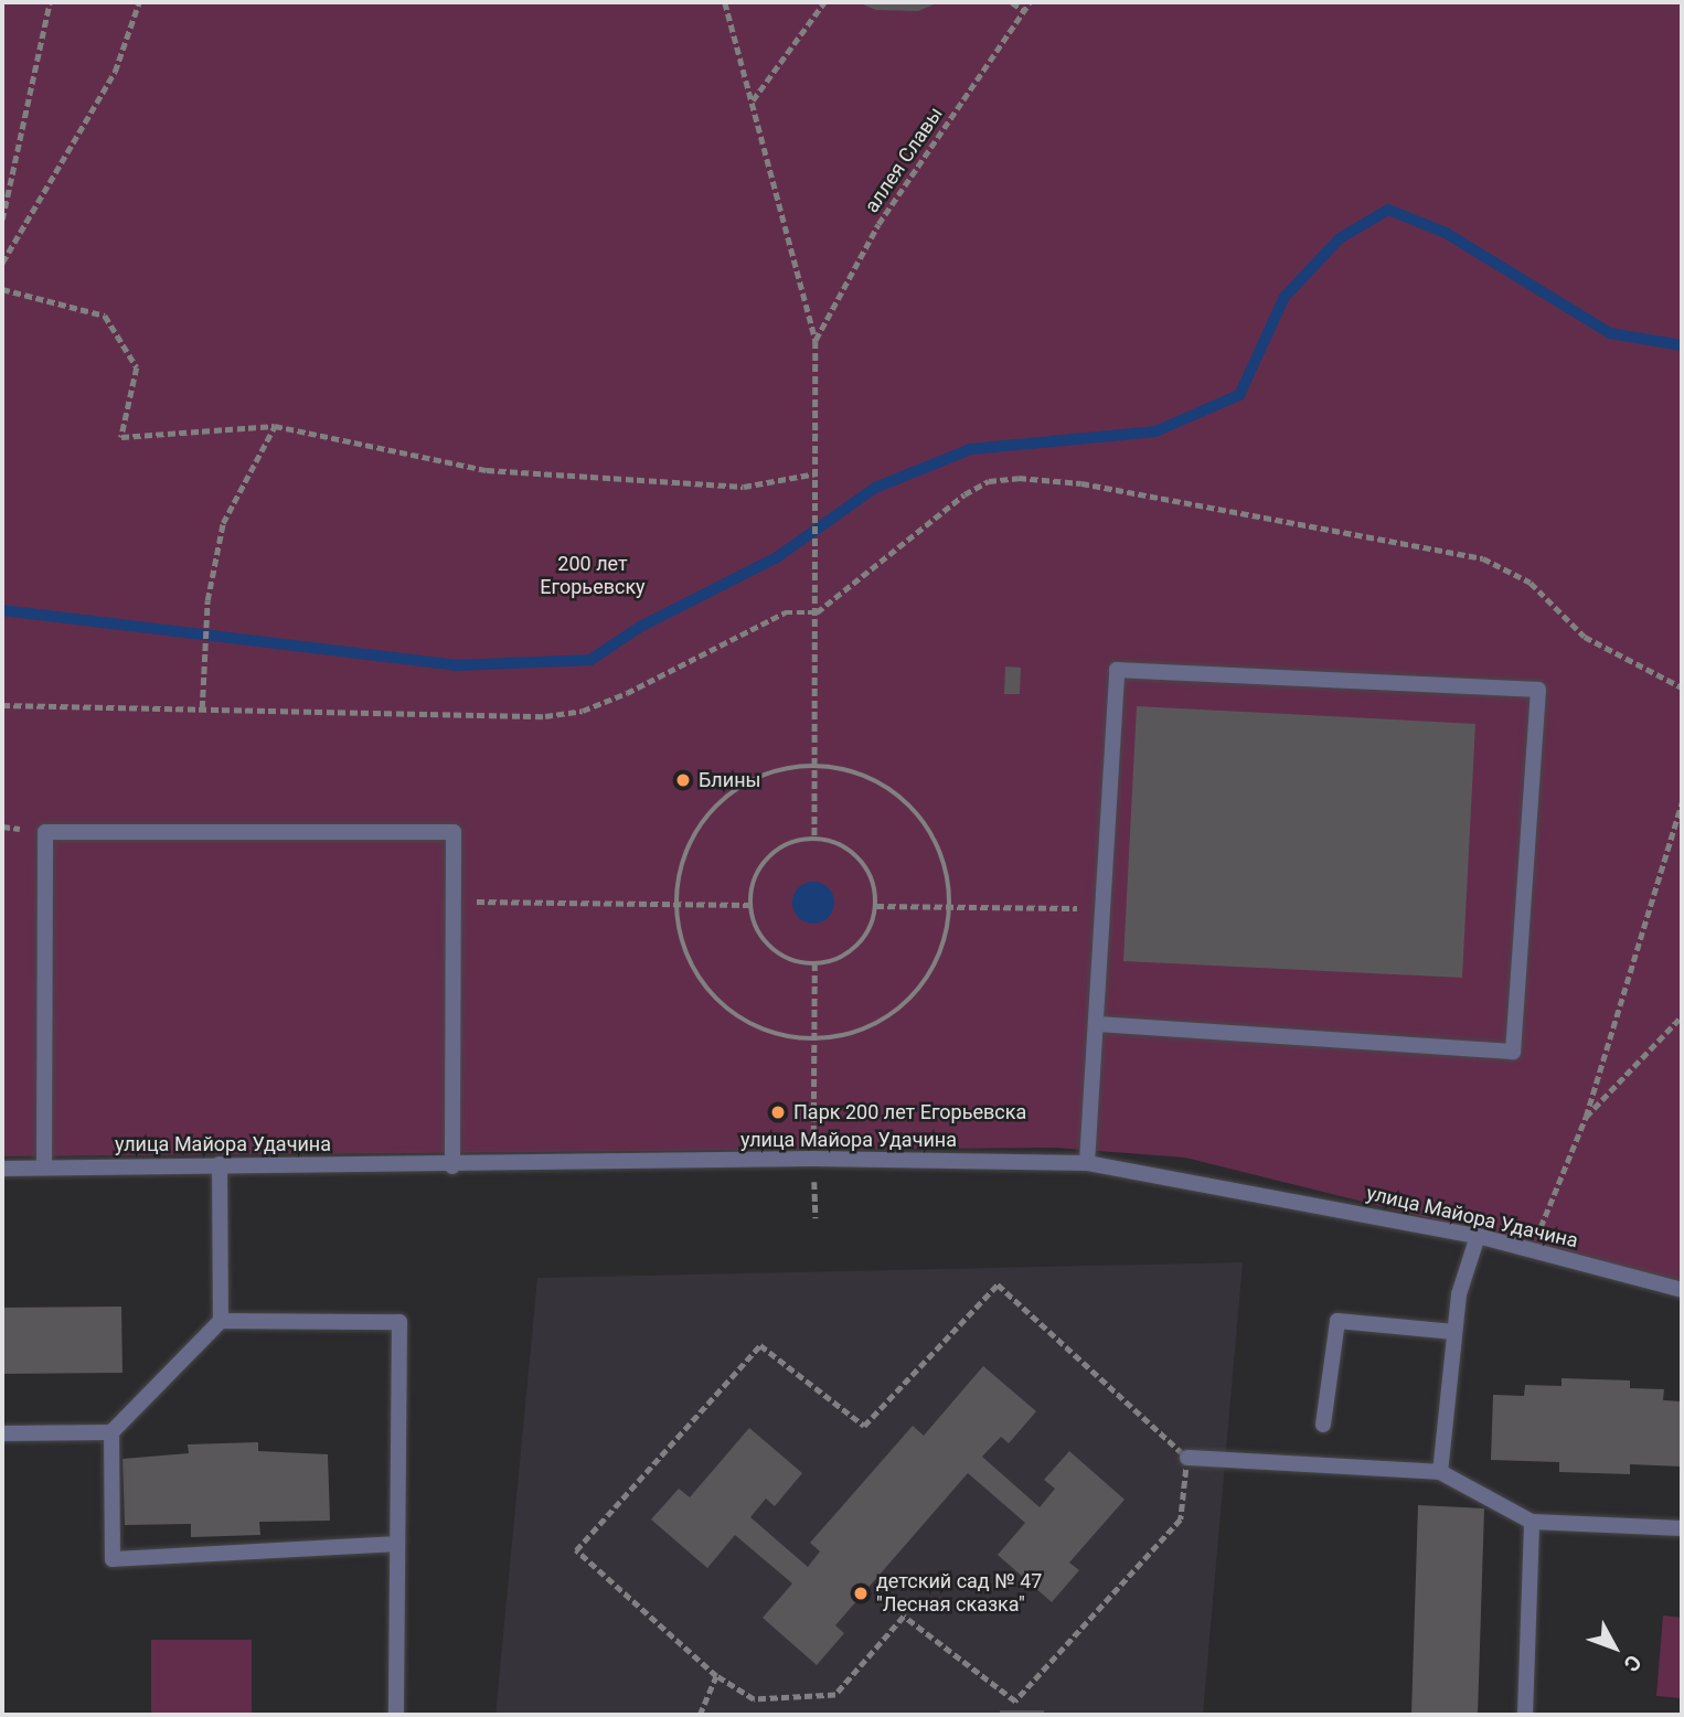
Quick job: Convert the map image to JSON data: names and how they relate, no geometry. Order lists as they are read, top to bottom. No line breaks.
{"streets":{"street":["улица Майора Удачина"],"path":["аллея Славы"]},"parks":["200 лет Егорьевску"],"places":["Блины","Парк 200 лет Егорьевска","детский сад № 47 \"Лесная сказка\""],"north":"bottom right"}
